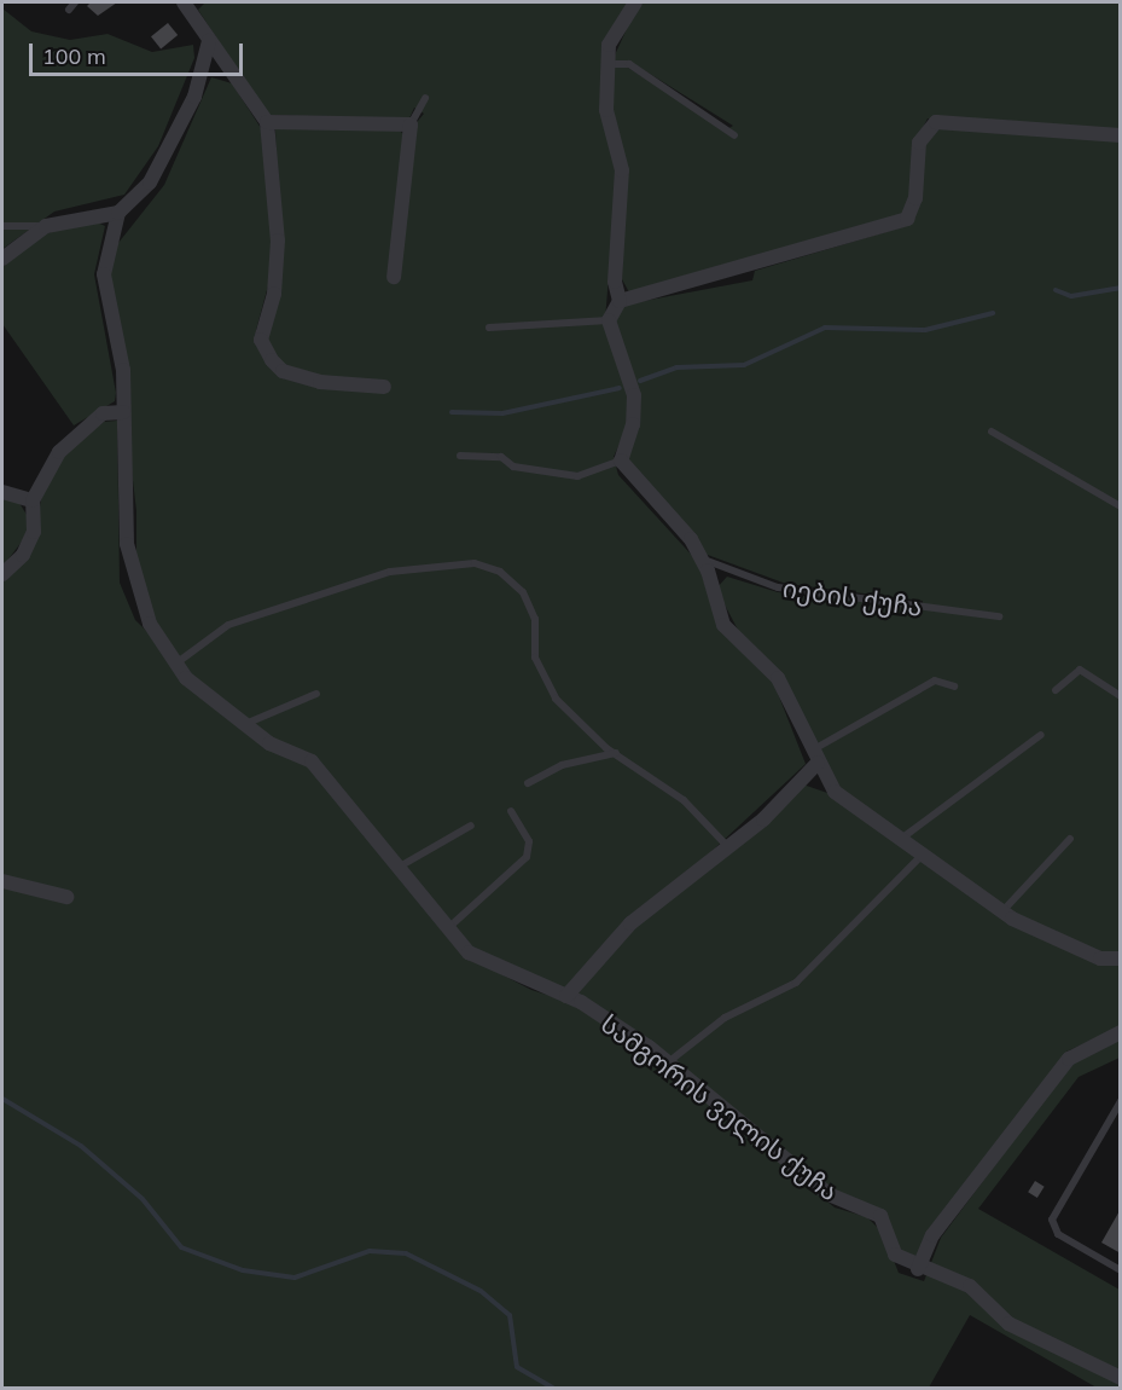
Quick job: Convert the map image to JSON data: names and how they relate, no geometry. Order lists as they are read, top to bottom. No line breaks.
{"streets":{"street":["სამგორის ველის ქუჩა"],"lane":["იების ქუჩა"]},"scale_bar":"100 m"}
